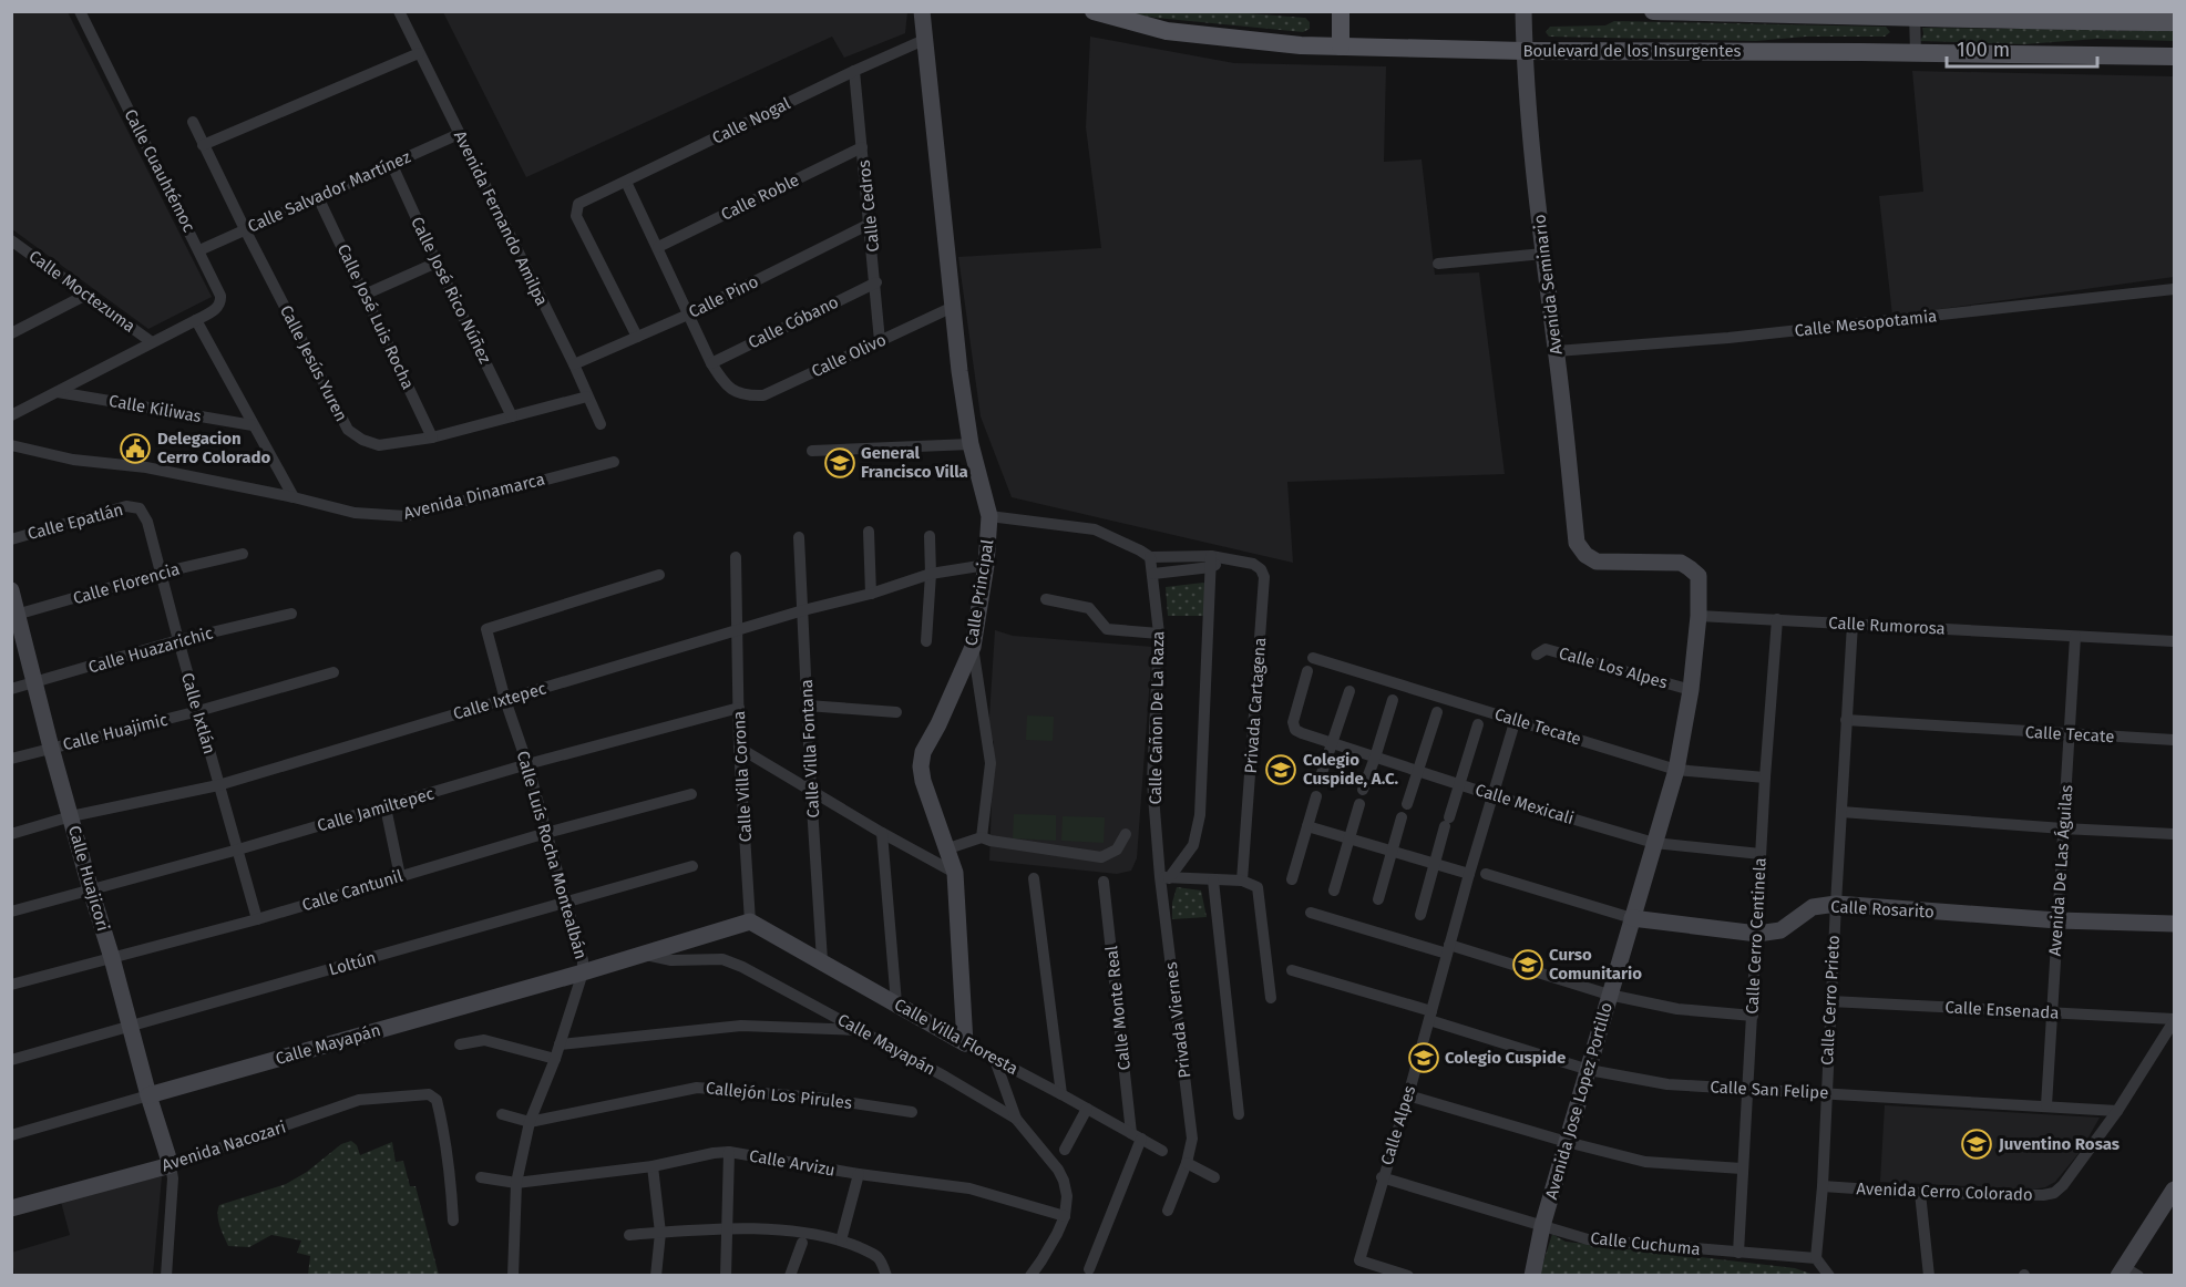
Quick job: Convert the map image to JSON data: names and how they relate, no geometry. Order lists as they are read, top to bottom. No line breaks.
{"streets":{"main road":["Boulevard de los Insurgentes"],"street":["Calle Nogal","Calle Cuauhtémoc","Calle Salvador Martínez","Calle Roble","Calle Cedros","Avenida Fernando Amilpa","Avenida Seminario","Calle José Rico Núñez","Calle Moctezuma","Calle Pino","Calle José Luis Rocha","Calle Cóbano","Calle Mesopotamia","Calle Olivo","Calle Jesús Yuren","Calle Kiliwas","Avenida Dinamarca","Calle Epatlán","Calle Florencia","Calle Principal","Calle Rumorosa","Calle Huazarichic","Calle Los Alpes","Calle Ixtepec","Privada Cartagena","Calle Ixtlán","Calle Cañon De La Raza","Calle Tecate","Calle Huajimic","Calle Villa Fontana","Calle Villa Corona","Calle Mexicali","Calle Jamiltepec","Calle Luís Rocha Montealbán","Avenida De Las Águilas","Calle Huajicori","Calle Cantunil","Calle Rosarito","Calle Cerro Centinela","Loltún","Calle Cerro Prieto","Calle Monte Real","Calle Ensenada","Privada Viernes","Calle Villa Floresta","Calle Mayapán","Calle San Felipe","Callejón Los Pirules","Avenida Jose Lopez Portillo","Calle Alpes","Avenida Nacozari","Calle Arvizu","Avenida Cerro Colorado","Calle Cuchuma"]},"crossings":[["Boulevard de los Insurgentes","Avenida Seminario"],["Calle Nogal","Calle Cedros"],["Calle Nogal","Calle Pino"],["Calle Nogal","Calle Principal"],["Calle Cuauhtémoc","Calle Salvador Martínez"],["Calle Cuauhtémoc","Calle Moctezuma"],["Calle Cuauhtémoc","Calle Kiliwas"],["Calle Salvador Martínez","Avenida Fernando Amilpa"],["Calle Salvador Martínez","Calle José Rico Núñez"],["Calle Salvador Martínez","Calle José Luis Rocha"],["Calle Salvador Martínez","Calle Jesús Yuren"],["Calle Roble","Calle Cedros"],["Calle Cedros","Calle Pino"],["Calle Cedros","Calle Cóbano"],["Calle Cedros","Calle Olivo"],["Avenida Fernando Amilpa","Calle Pino"],["Avenida Fernando Amilpa","Calle Jesús Yuren"],["Avenida Seminario","Calle Mesopotamia"],["Avenida Seminario","Avenida Jose Lopez Portillo"],["Calle José Rico Núñez","Calle Jesús Yuren"],["Calle José Luis Rocha","Calle Jesús Yuren"],["Calle Cóbano","Calle Olivo"],["Calle Olivo","Calle Principal"],["Calle Epatlán","Calle Ixtlán"],["Calle Florencia","Calle Ixtlán"],["Calle Florencia","Calle Huajicori"],["Calle Principal","Calle Ixtepec"],["Calle Principal","Calle Villa Floresta"],["Calle Rumorosa","Avenida De Las Águilas"],["Calle Rumorosa","Calle Cerro Centinela"],["Calle Rumorosa","Calle Cerro Prieto"],["Calle Rumorosa","Avenida Jose Lopez Portillo"],["Calle Huazarichic","Calle Ixtlán"],["Calle Huazarichic","Calle Huajicori"],["Calle Los Alpes","Avenida Jose Lopez Portillo"],["Calle Ixtepec","Calle Ixtlán"],["Calle Ixtepec","Calle Villa Fontana"],["Calle Ixtepec","Calle Villa Corona"],["Calle Ixtepec","Calle Luís Rocha Montealbán"],["Calle Ixtepec","Calle Huajicori"],["Privada Cartagena","Calle Cañon De La Raza"],["Calle Ixtlán","Calle Huajimic"],["Calle Ixtlán","Calle Jamiltepec"],["Calle Ixtlán","Calle Cantunil"],["Calle Cañon De La Raza","Privada Viernes"],["Calle Tecate","Avenida De Las Águilas"],["Calle Tecate","Calle Cerro Centinela"],["Calle Tecate","Calle Cerro Prieto"],["Calle Tecate","Avenida Jose Lopez Portillo"],["Calle Tecate","Calle Alpes"],["Calle Huajimic","Calle Huajicori"],["Calle Villa Fontana","Calle Villa Floresta"],["Calle Villa Corona","Calle Jamiltepec"],["Calle Villa Corona","Calle Villa Floresta"],["Calle Villa Corona","Calle Mayapán"],["Calle Mexicali","Calle Cerro Centinela"],["Calle Mexicali","Avenida Jose Lopez Portillo"],["Calle Mexicali","Calle Alpes"],["Calle Jamiltepec","Calle Luís Rocha Montealbán"],["Calle Jamiltepec","Calle Huajicori"],["Calle Luís Rocha Montealbán","Calle Cantunil"],["Calle Luís Rocha Montealbán","Loltún"],["Calle Luís Rocha Montealbán","Calle Mayapán"],["Calle Luís Rocha Montealbán","Callejón Los Pirules"],["Calle Luís Rocha Montealbán","Calle Arvizu"],["Avenida De Las Águilas","Calle Rosarito"],["Avenida De Las Águilas","Calle Ensenada"],["Avenida De Las Águilas","Calle San Felipe"],["Calle Huajicori","Calle Cantunil"],["Calle Huajicori","Loltún"],["Calle Huajicori","Calle Mayapán"],["Calle Huajicori","Avenida Nacozari"],["Calle Rosarito","Calle Cerro Centinela"],["Calle Rosarito","Calle Cerro Prieto"],["Calle Rosarito","Avenida Jose Lopez Portillo"],["Calle Cerro Centinela","Calle San Felipe"],["Calle Cerro Centinela","Calle Cuchuma"],["Calle Cerro Prieto","Calle Ensenada"],["Calle Cerro Prieto","Calle San Felipe"],["Calle Cerro Prieto","Avenida Cerro Colorado"],["Calle Cerro Prieto","Calle Cuchuma"],["Calle Monte Real","Calle Villa Floresta"],["Calle Ensenada","Avenida Cerro Colorado"],["Calle Villa Floresta","Calle Mayapán"],["Calle Mayapán","Calle Arvizu"],["Calle San Felipe","Avenida Jose Lopez Portillo"],["Calle San Felipe","Calle Alpes"],["Calle San Felipe","Avenida Cerro Colorado"],["Avenida Jose Lopez Portillo","Calle Cuchuma"],["Calle Alpes","Calle Cuchuma"]],"places":{"public building":["Delegacion Cerro Colorado"],"school or university":["General Francisco Villa","Colegio Cuspide, A.C.","Curso Comunitario","Colegio Cuspide","Juventino Rosas"]},"scale_bar":"100 m"}
